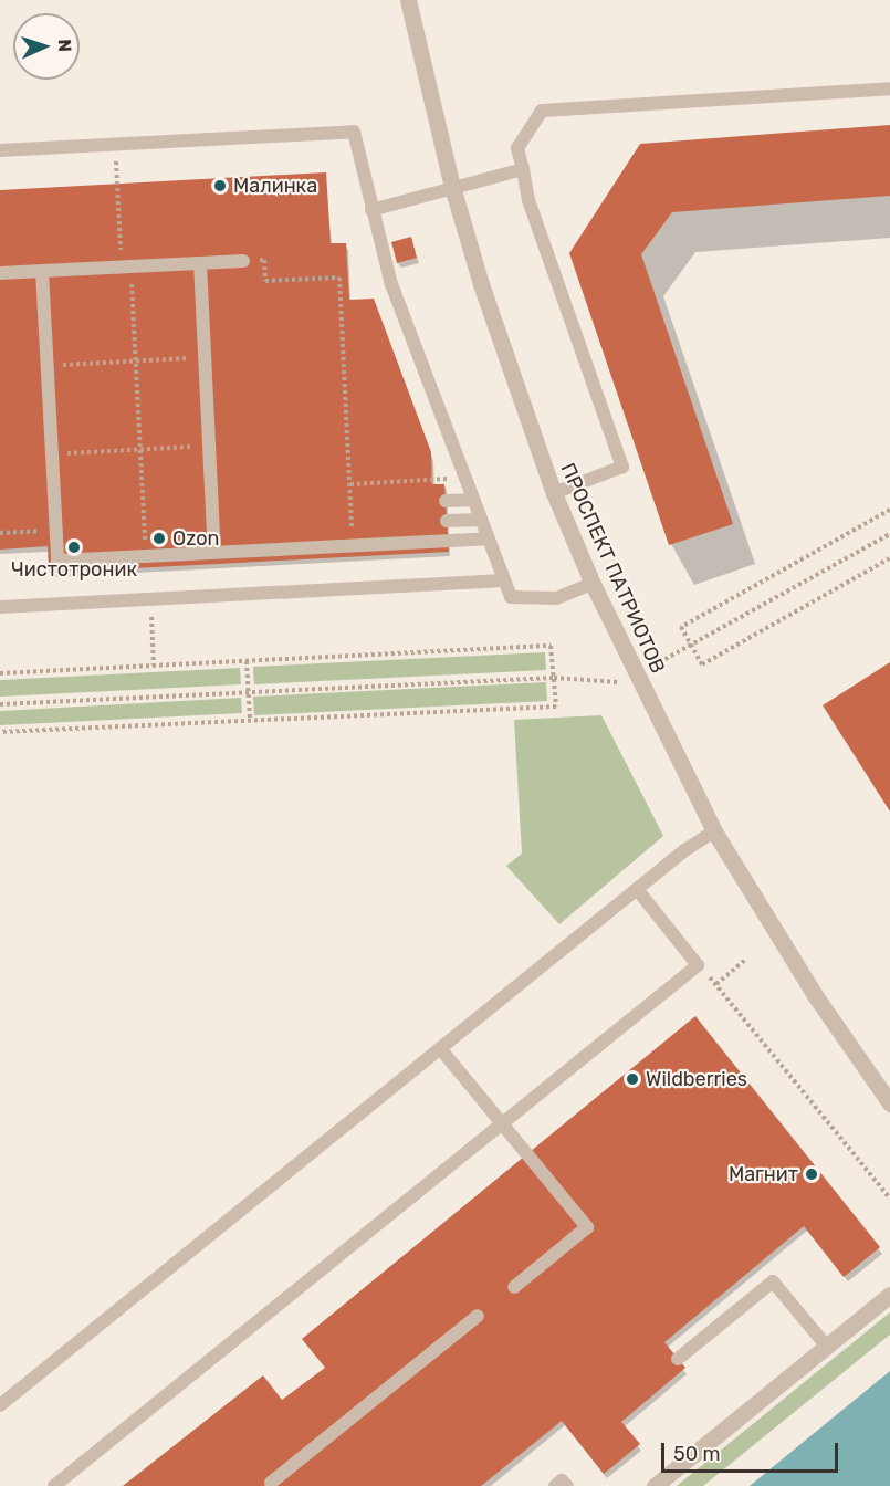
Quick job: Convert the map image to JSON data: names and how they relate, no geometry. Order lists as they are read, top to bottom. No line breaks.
{"streets":{"street":["ПРОСПЕКТ ПАТРИОТОВ"]},"places":["Малинка","Ozon","Чистотроник","Wildberries","Магнит"],"scale_bar":"50 m","north":"right"}
